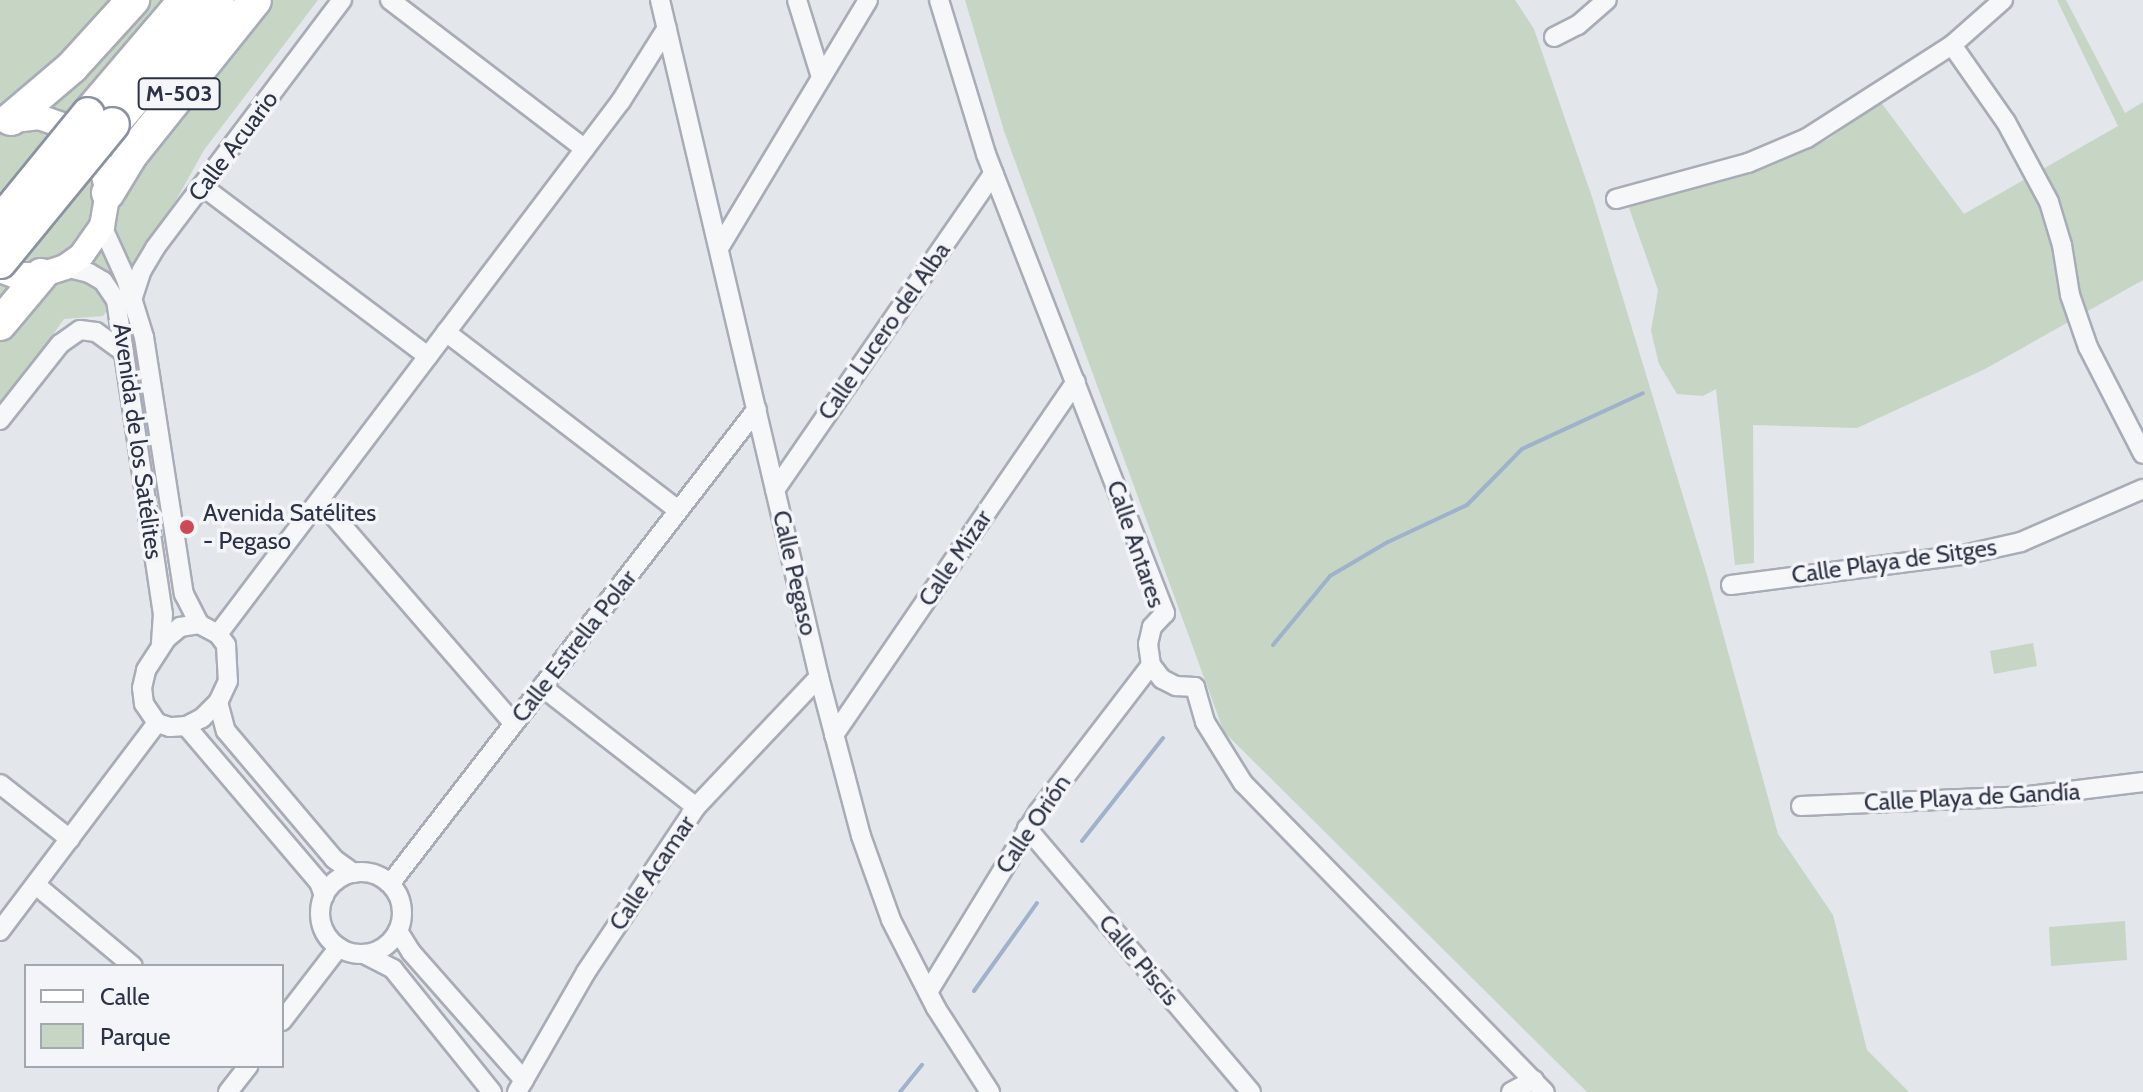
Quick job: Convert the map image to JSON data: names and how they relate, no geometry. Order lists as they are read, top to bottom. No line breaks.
{"streets":{"highway":["M-503"],"street":["Calle Acuario","Calle Lucero del Alba","Avenida de los Satélites","Calle Antares","Calle Mizar","Calle Playa de Sitges","Calle Pegaso","Calle Estrella Polar","Calle Playa de Gandía","Calle Orión","Calle Acamar","Calle Piscis"]},"crossings":[["Calle Acuario","Avenida de los Satélites"],["Calle Lucero del Alba","Calle Antares"],["Calle Lucero del Alba","Calle Pegaso"],["Calle Antares","Calle Mizar"],["Calle Antares","Calle Orión"],["Calle Mizar","Calle Pegaso"],["Calle Pegaso","Calle Estrella Polar"],["Calle Pegaso","Calle Orión"],["Calle Pegaso","Calle Acamar"],["Calle Orión","Calle Piscis"]],"places":["Avenida Satélites - Pegaso"],"legend":["Calle","Parque"]}
